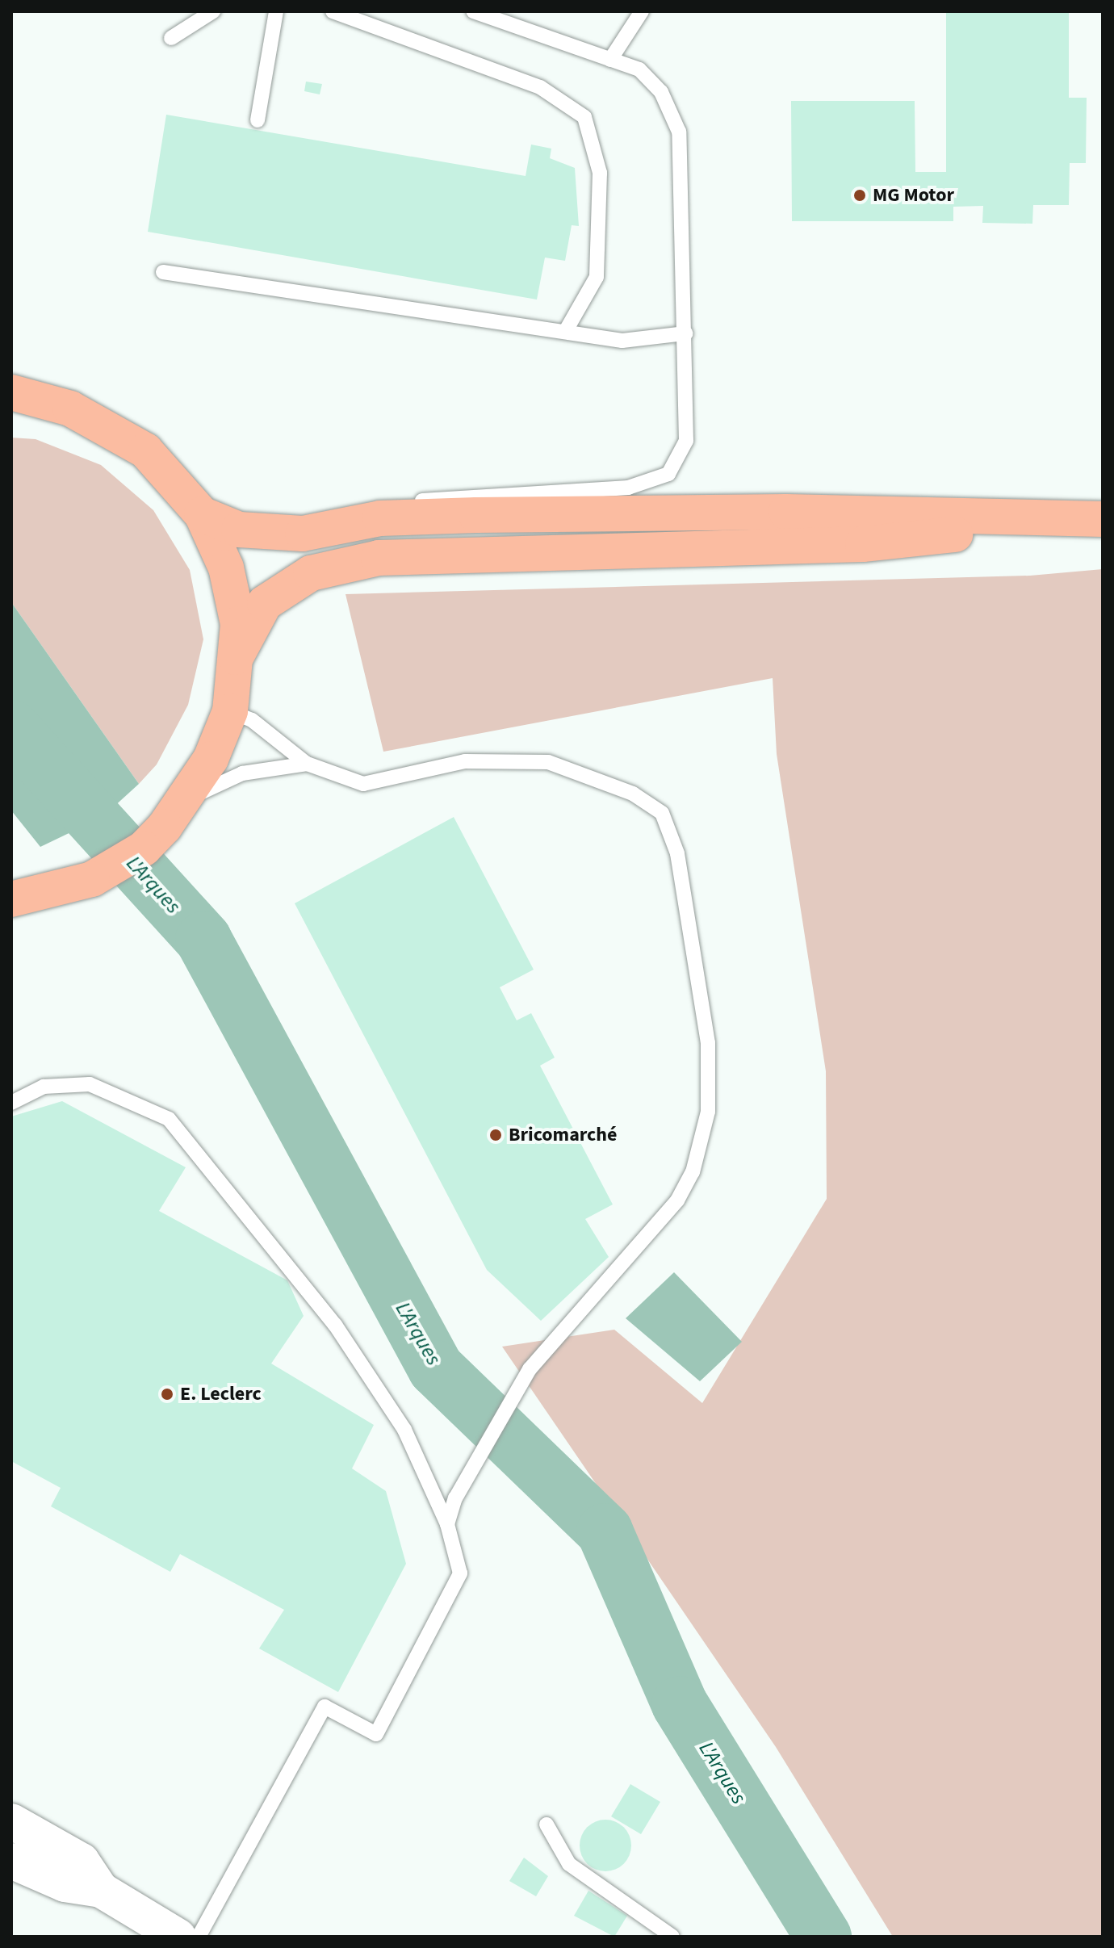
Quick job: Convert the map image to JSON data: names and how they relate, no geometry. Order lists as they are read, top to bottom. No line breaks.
{"water":["L'Arques"],"places":["MG Motor","Bricomarché","E. Leclerc"]}
